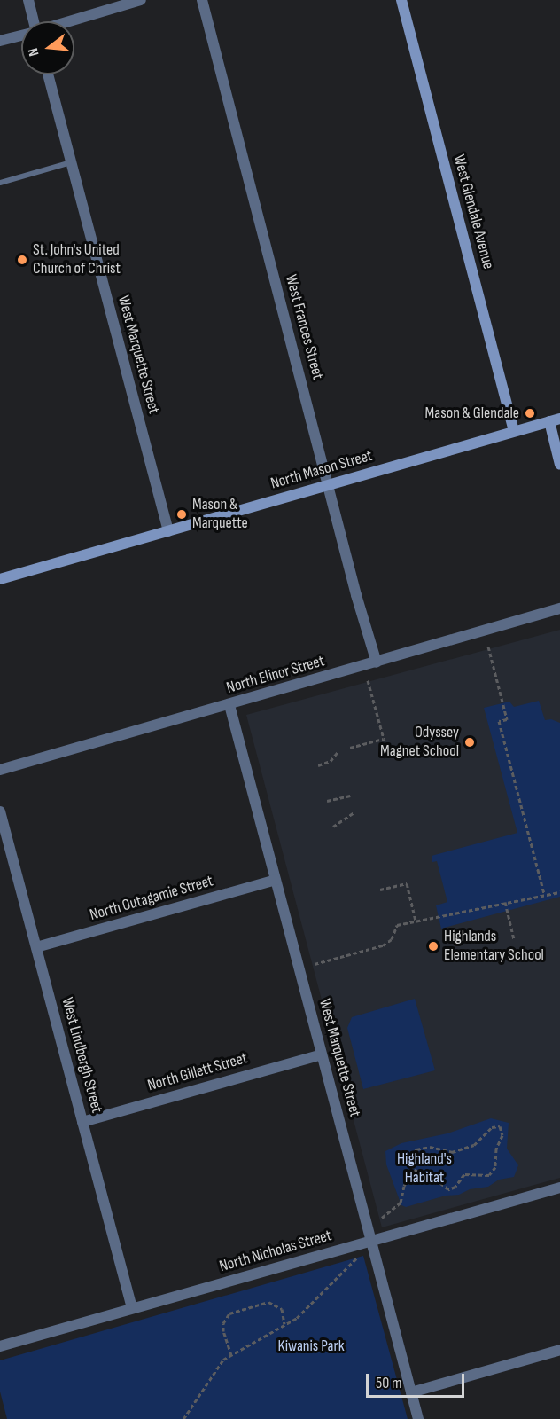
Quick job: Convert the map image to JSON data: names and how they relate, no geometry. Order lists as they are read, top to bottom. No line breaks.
{"streets":{"main road":["West Glendale Avenue","North Mason Street"],"street":["West Frances Street","West Marquette Street","North Elinor Street","North Outagamie Street","West Lindbergh Street","North Gillett Street","North Nicholas Street"]},"crossings":[["West Glendale Avenue","North Mason Street"],["West Frances Street","North Mason Street"],["West Frances Street","North Elinor Street"],["West Marquette Street","North Mason Street"],["West Marquette Street","North Elinor Street"],["West Marquette Street","North Outagamie Street"],["West Marquette Street","North Gillett Street"],["West Marquette Street","North Nicholas Street"],["North Outagamie Street","West Lindbergh Street"],["West Lindbergh Street","North Gillett Street"],["West Lindbergh Street","North Nicholas Street"]],"parks":["Highland's Habitat","Kiwanis Park"],"places":["St. John's United Church of Christ","Mason & Glendale","Mason & Marquette","Odyssey Magnet School","Highlands Elementary School"],"scale_bar":"50 m","north":"left"}
